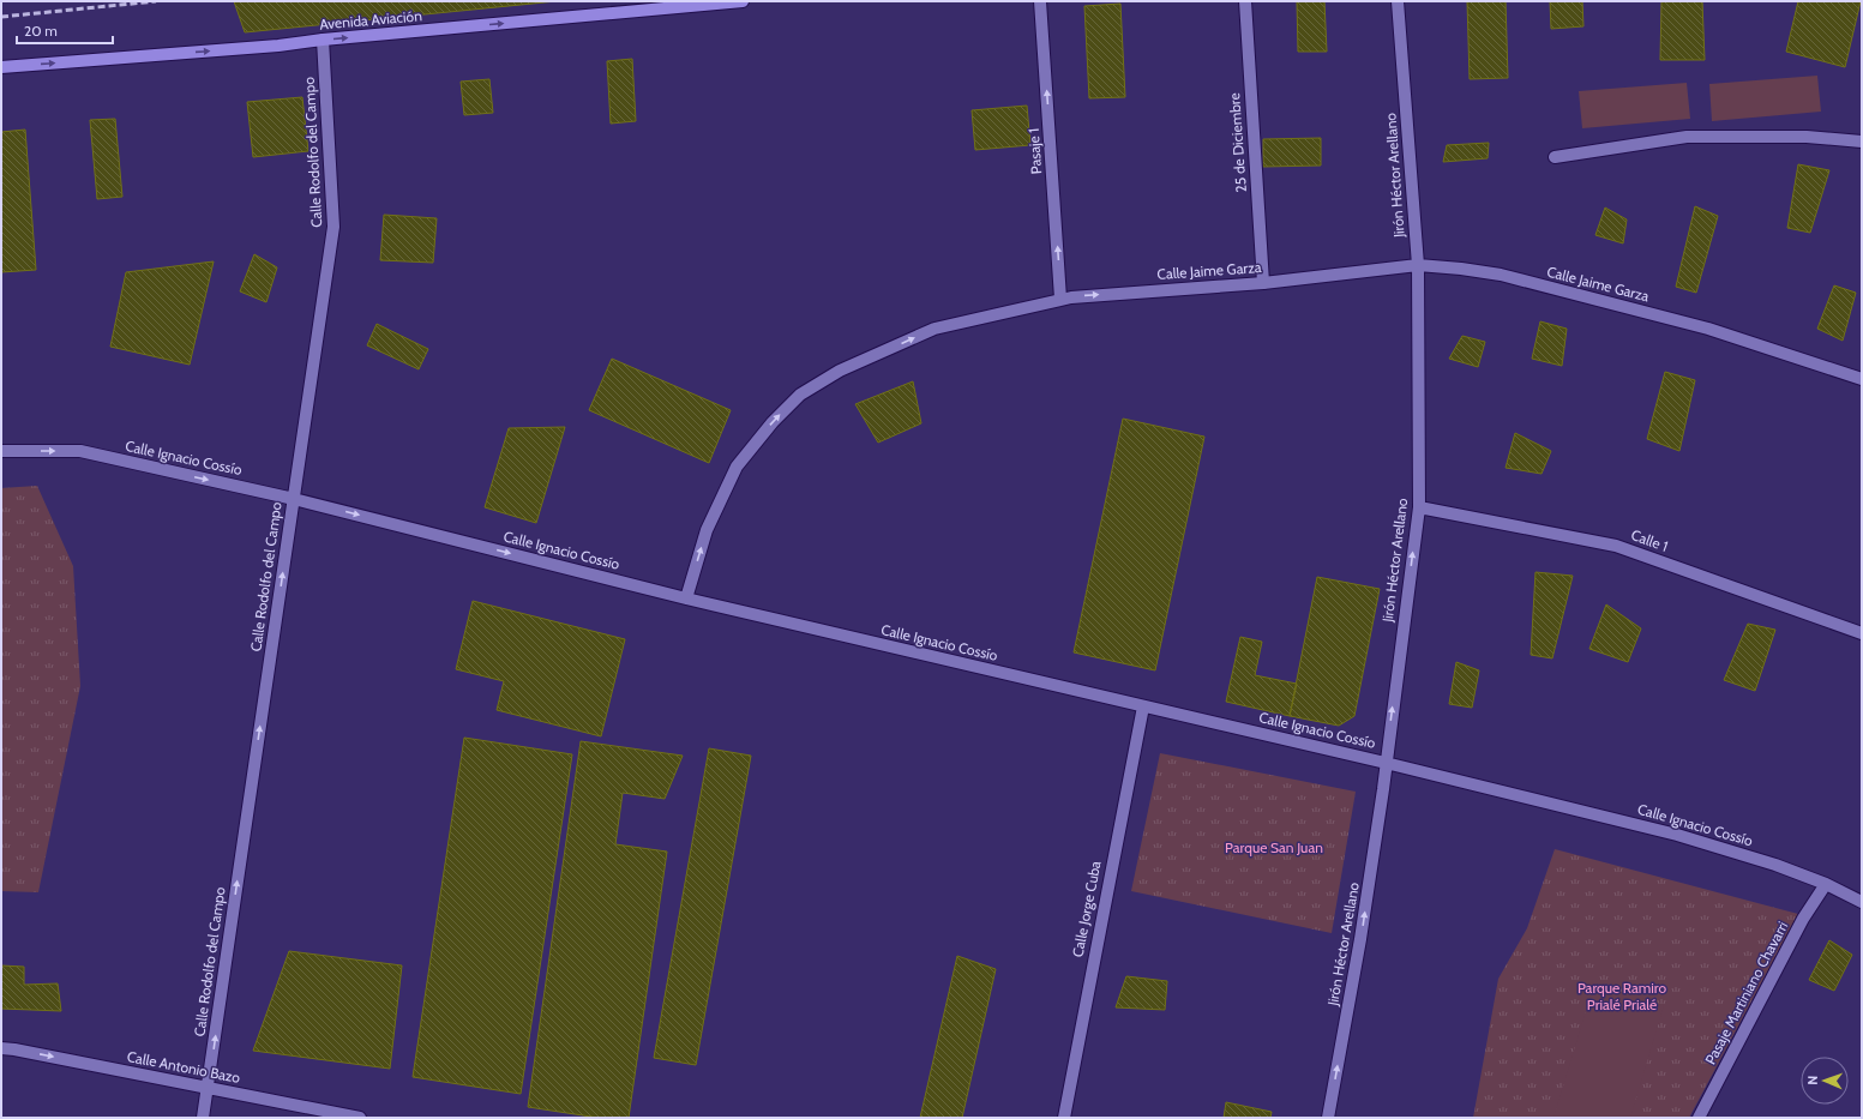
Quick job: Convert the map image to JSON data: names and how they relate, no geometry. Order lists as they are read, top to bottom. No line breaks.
{"streets":{"main road":["Avenida Aviación"],"street":["25 de Diciembre","Pasaje 1","Calle Rodolfo del Campo","Jirón Héctor Arellano","Calle Jaime Garza","Calle Ignacio Cossío","Calle 1","Calle Jorge Cuba","Pasaje Martiniano Chavarri","Calle Antonio Bazo"]},"crossings":[["Avenida Aviación","Calle Rodolfo del Campo"],["25 de Diciembre","Calle Jaime Garza"],["Pasaje 1","Calle Jaime Garza"],["Calle Rodolfo del Campo","Calle Ignacio Cossío"],["Calle Rodolfo del Campo","Calle Antonio Bazo"],["Jirón Héctor Arellano","Calle Jaime Garza"],["Jirón Héctor Arellano","Calle Ignacio Cossío"],["Jirón Héctor Arellano","Calle 1"],["Calle Jaime Garza","Calle Ignacio Cossío"],["Calle Ignacio Cossío","Calle Jorge Cuba"],["Calle Ignacio Cossío","Pasaje Martiniano Chavarri"]],"one_way":["Avenida Aviación","Pasaje 1","Calle Rodolfo del Campo","Jirón Héctor Arellano","Calle Jaime Garza","Calle Ignacio Cossío","Calle Antonio Bazo"],"parks":["Parque San Juan","Parque Ramiro Prialé Prialé"],"scale_bar":"20 m","north":"left"}
